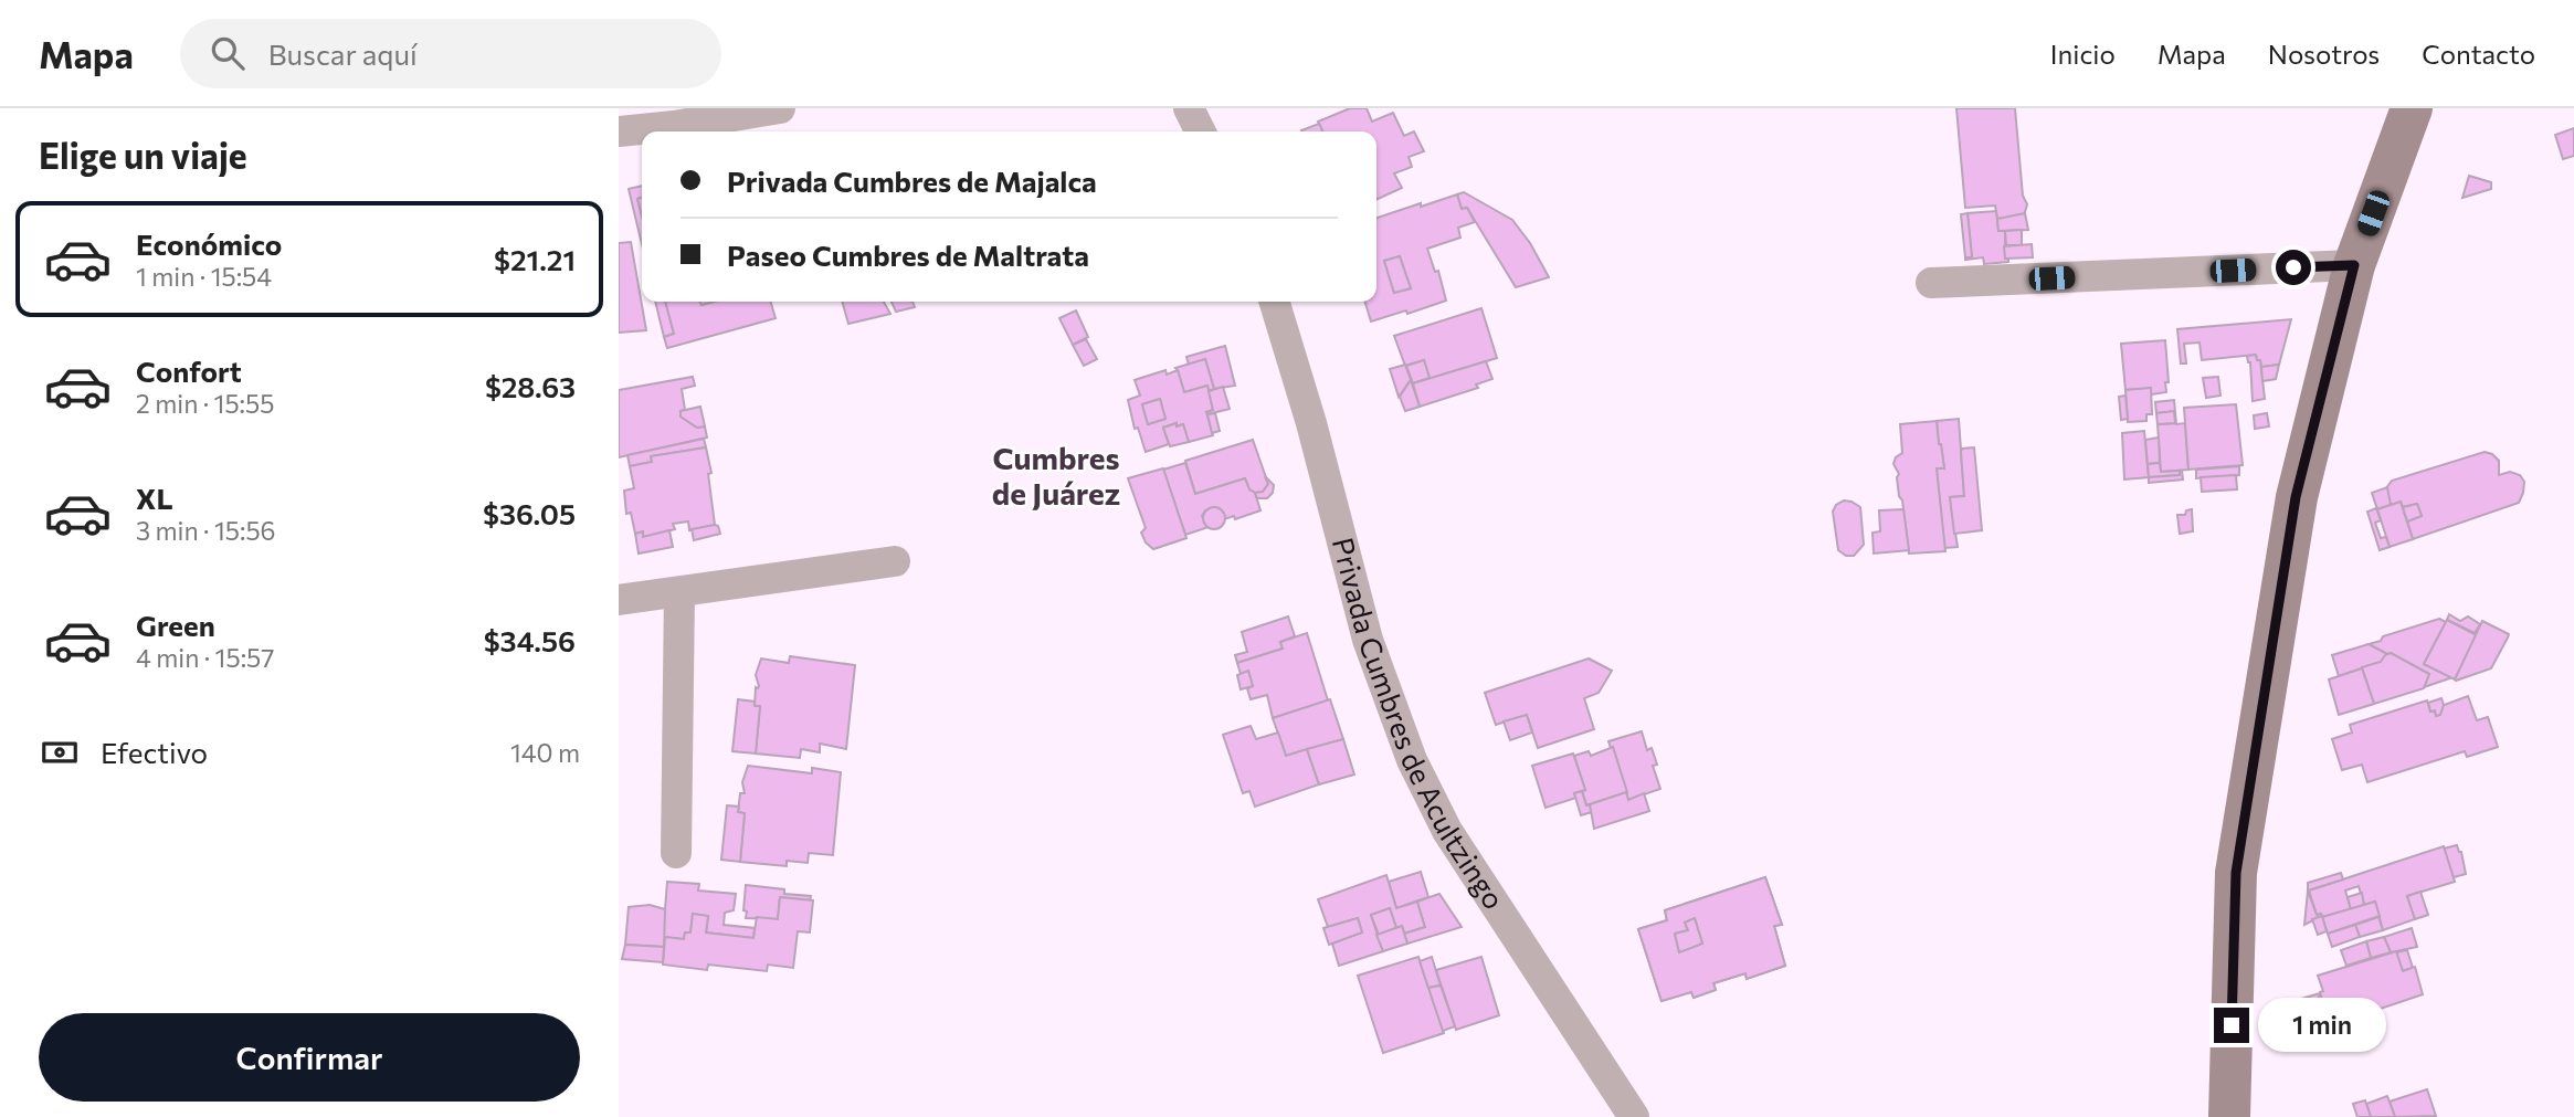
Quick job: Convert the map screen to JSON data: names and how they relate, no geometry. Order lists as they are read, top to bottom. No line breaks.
{"streets":{"street":["Privada Cumbres de Acultzingo"]},"districts":["Cumbres de Juárez"],"page":{"header":"Mapa","search":"Buscar aquí","nav":["Inicio","Mapa","Nosotros","Contacto"],"heading":"Elige un viaje","banner":["Privada Cumbres de Majalca","Paseo Cumbres de Maltrata"],"list":[{"name":"Económico","note":"1 min · 15:54","value":"$21.21"},{"name":"Confort","note":"2 min · 15:55","value":"$28.63"},{"name":"XL","note":"3 min · 15:56","value":"$36.05"},{"name":"Green","note":"4 min · 15:57","value":"$34.56"}],"pay":["Efectivo","140 m"],"buttons":"Confirmar","bubble":"1 min"}}
